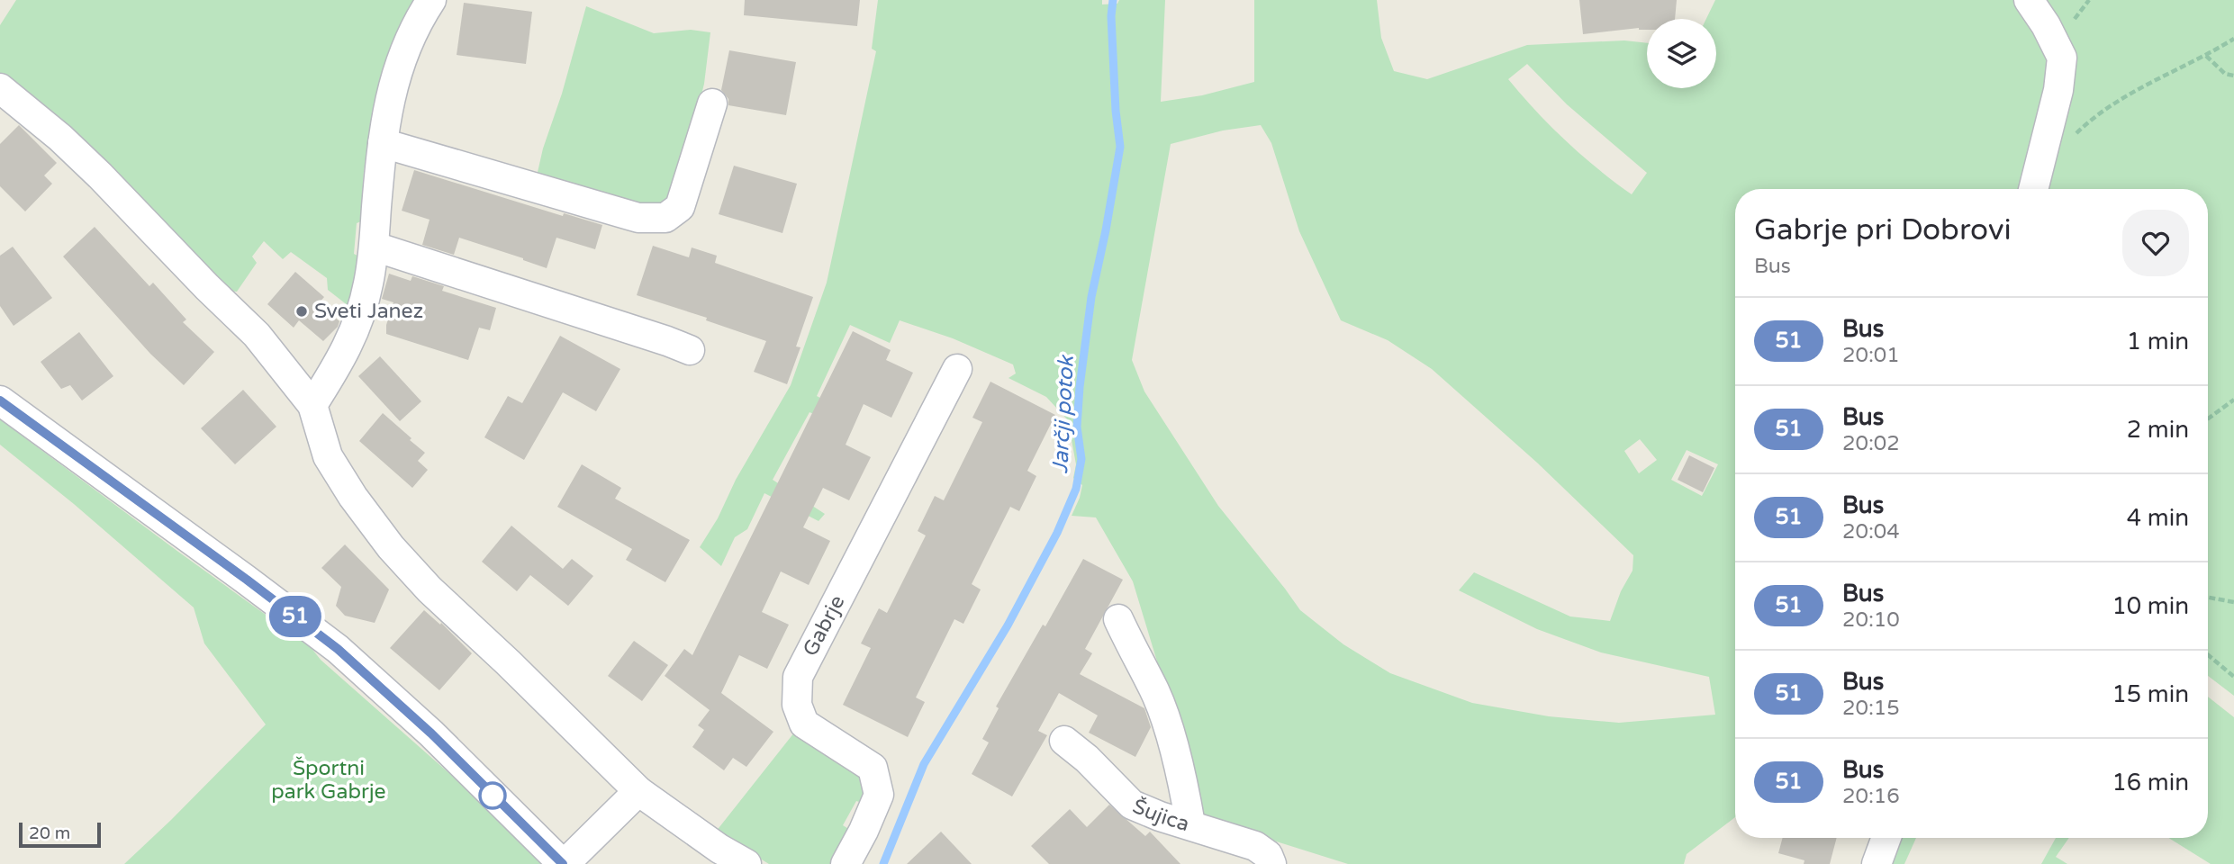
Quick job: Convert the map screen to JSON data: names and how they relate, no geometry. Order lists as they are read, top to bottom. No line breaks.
{"streets":{"street":["Gabrje","Šujica"]},"water":["Jarčji potok"],"parks":["Športni park Gabrje"],"places":["Sveti Janez"],"lines":["bus line 51"],"scale_bar":"20 m","page":{"on_map":"51","heading":["Gabrje pri Dobrovi","Bus"],"list":[{"mark":"51","name":"Bus","note":"20:01","value":"1 min"},{"mark":"51","name":"Bus","note":"20:02","value":"2 min"},{"mark":"51","name":"Bus","note":"20:04","value":"4 min"},{"mark":"51","name":"Bus","note":"20:10","value":"10 min"},{"mark":"51","name":"Bus","note":"20:15","value":"15 min"},{"mark":"51","name":"Bus","note":"20:16","value":"16 min"}],"scale":"20 m"}}
